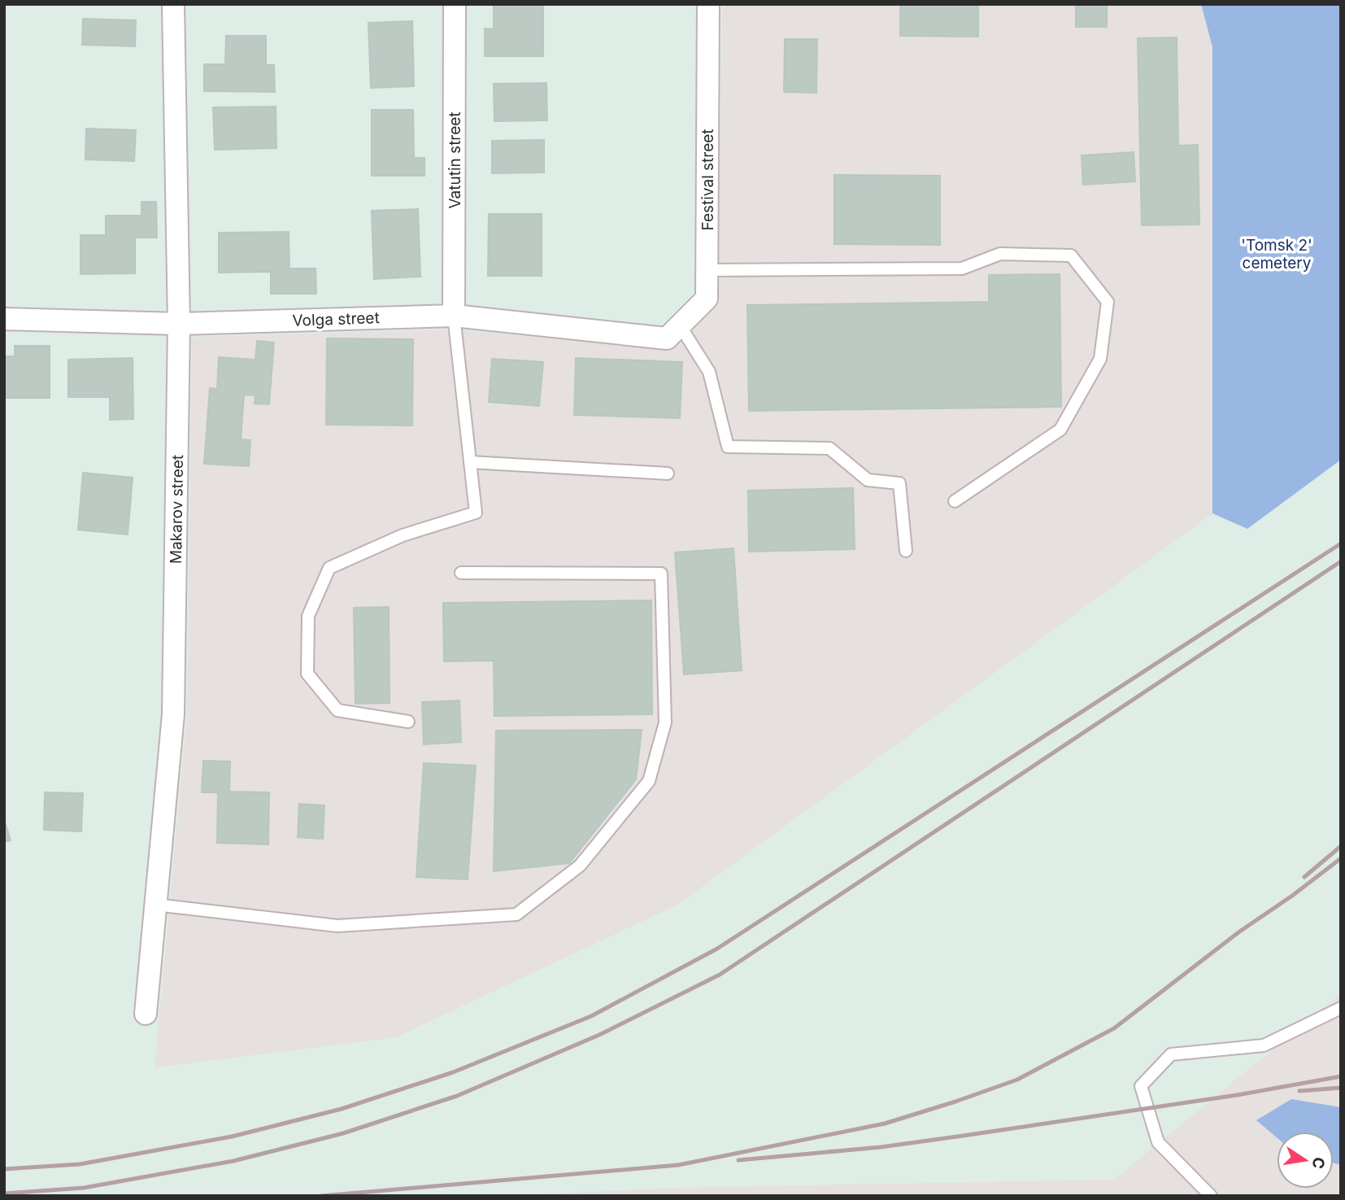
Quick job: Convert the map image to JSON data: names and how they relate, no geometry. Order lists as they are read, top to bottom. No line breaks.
{"streets":{"street":["Vatutin street","Festival street","Volga street","Makarov street"]},"crossings":[["Vatutin street","Volga street"],["Festival street","Volga street"],["Volga street","Makarov street"]],"parks":["'Tomsk 2' cemetery"],"north":"right"}
